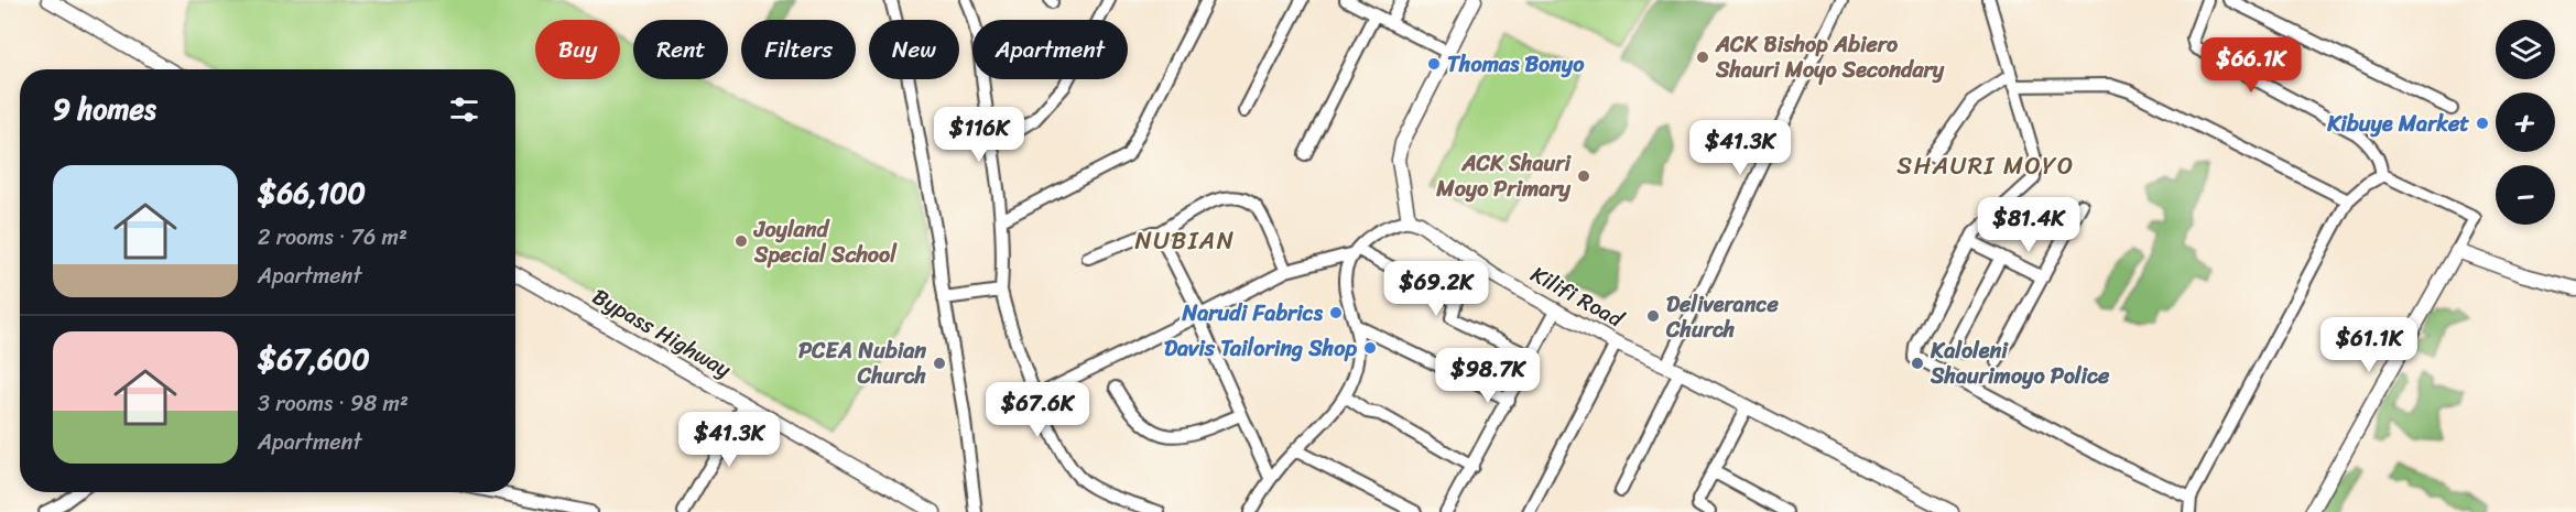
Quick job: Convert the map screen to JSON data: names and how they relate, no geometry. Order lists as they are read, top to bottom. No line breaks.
{"streets":{"main road":["Kilifi Road","Bypass Highway"]},"districts":["SHAURI MOYO","NUBIAN"],"places":["ACK Bishop Abiero Shauri Moyo Secondary","Thomas Bonyo","Kibuye Market","ACK Shauri Moyo Primary","Joyland Special School","Narudi Fabrics","Deliverance Church","Davis Tailoring Shop","PCEA Nubian Church","Kaloleni Shaurimoyo Police"],"page":{"map_buttons":["+","−"],"chip":["Buy","Rent","Filters","New","Apartment"],"price":["$66.1K","$116K","$41.3K","$81.4K","$69.2K","$61.1K","$98.7K","$67.6K","$41.3K"],"heading":"9 homes","list":[{"name":"$66,100","note":"2 rooms · 76 m² · Apartment"},{"name":"$67,600","note":"3 rooms · 98 m² · Apartment"}]}}
